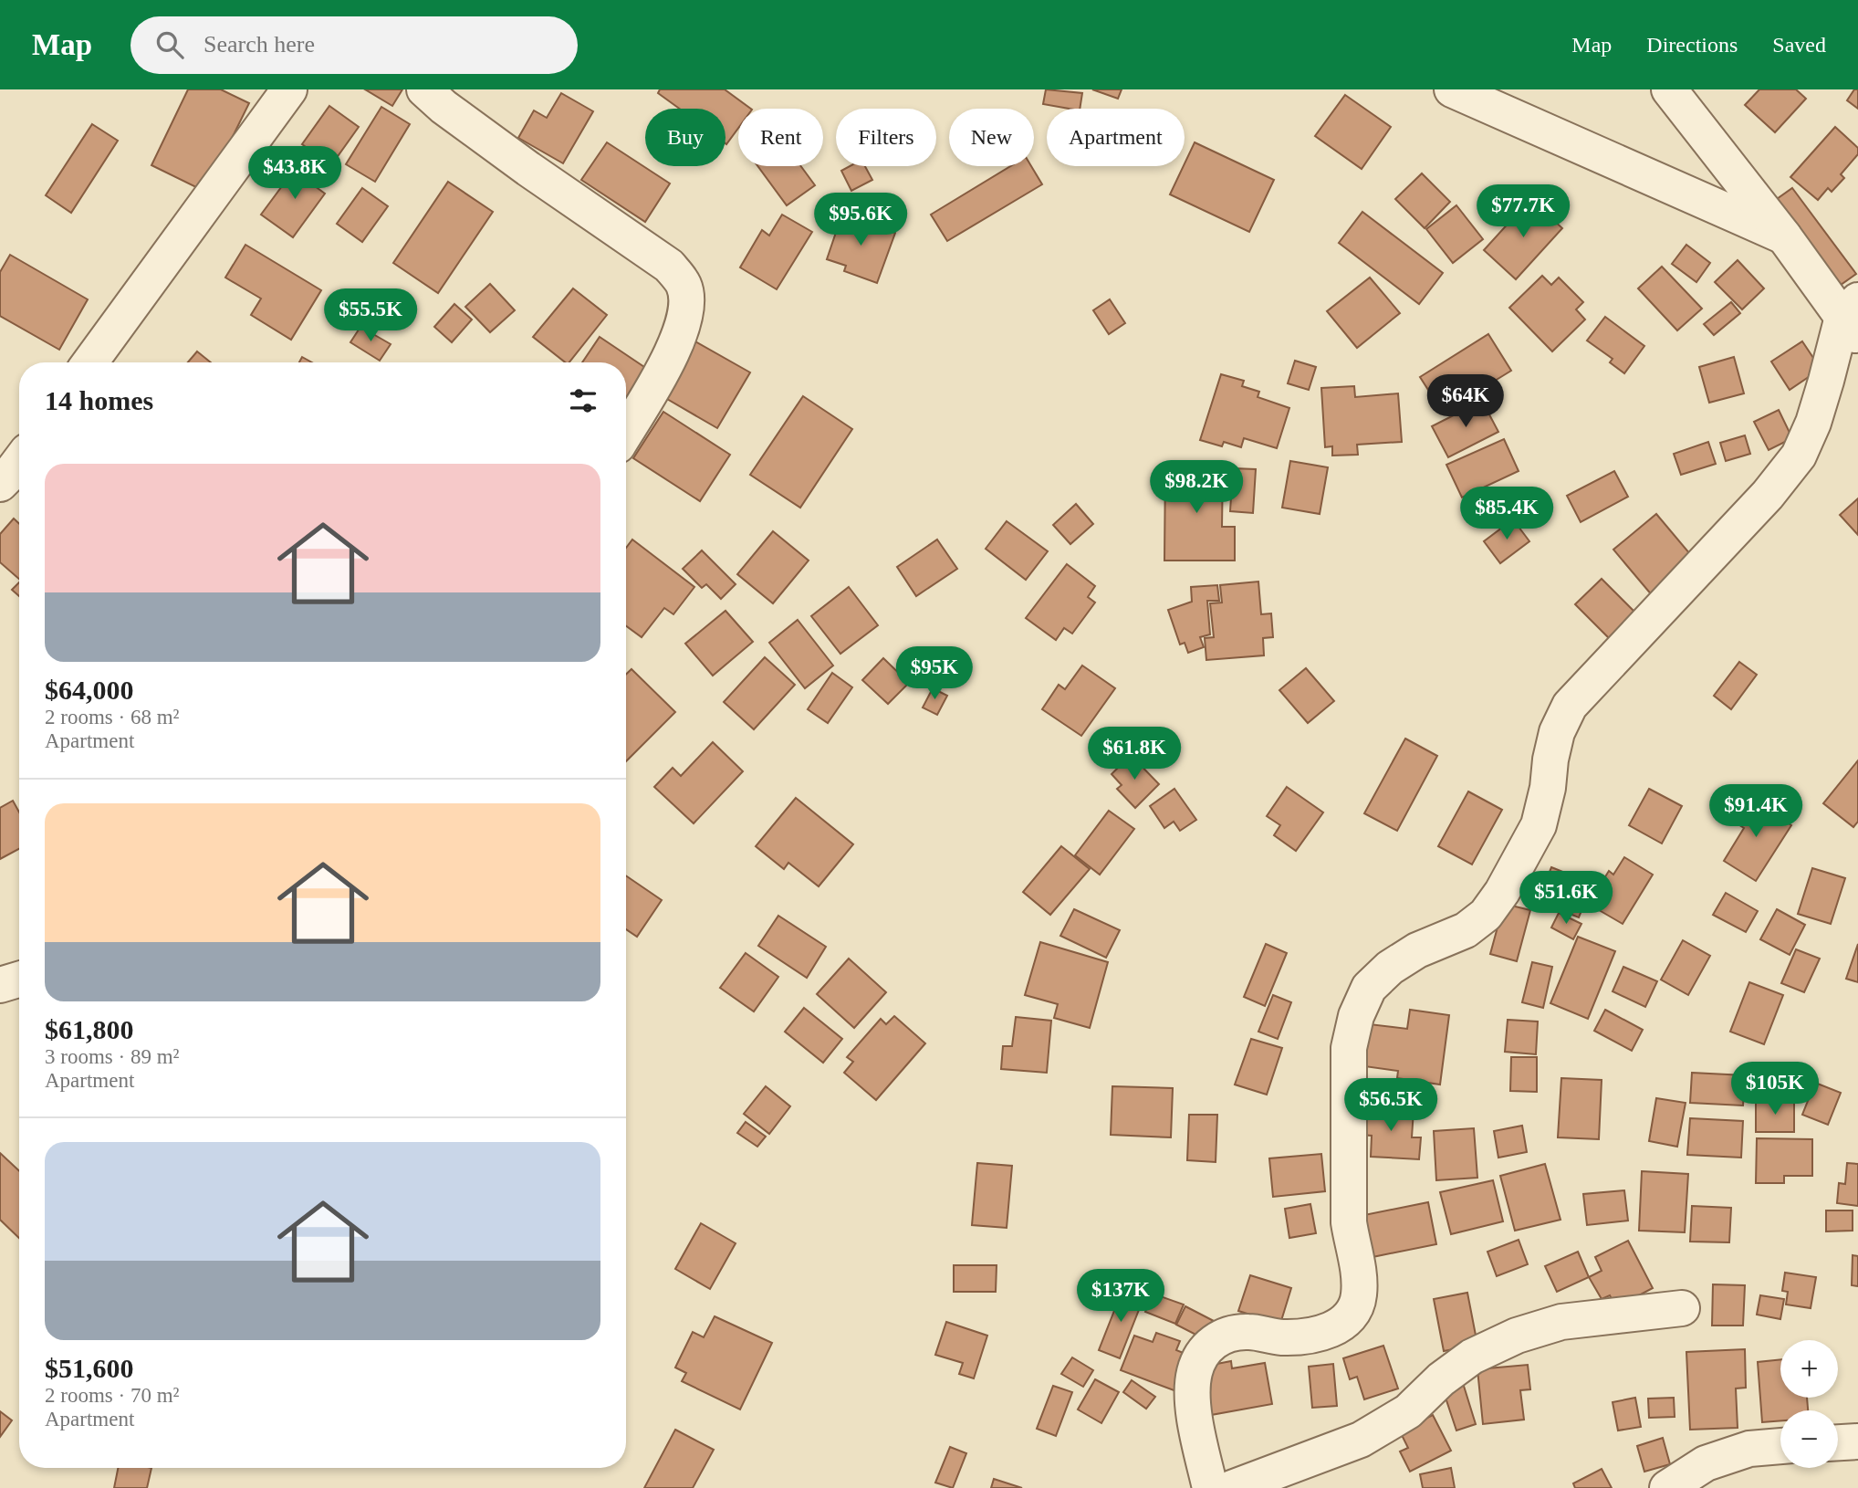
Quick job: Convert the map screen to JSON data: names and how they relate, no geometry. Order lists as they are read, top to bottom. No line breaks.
{"page":{"header":"Map","search":"Search here","nav":["Map","Directions","Saved"],"chip":["Buy","Rent","Filters","New","Apartment"],"price":["$43.8K","$77.7K","$95.6K","$55.5K","$64K","$98.2K","$85.4K","$95K","$61.8K","$91.4K","$51.6K","$105K","$56.5K","$137K"],"heading":"14 homes","list":[{"name":"$64,000","note":"2 rooms · 68 m² · Apartment"},{"name":"$61,800","note":"3 rooms · 89 m² · Apartment"},{"name":"$51,600","note":"2 rooms · 70 m² · Apartment"}],"map_buttons":["+","−"]}}
